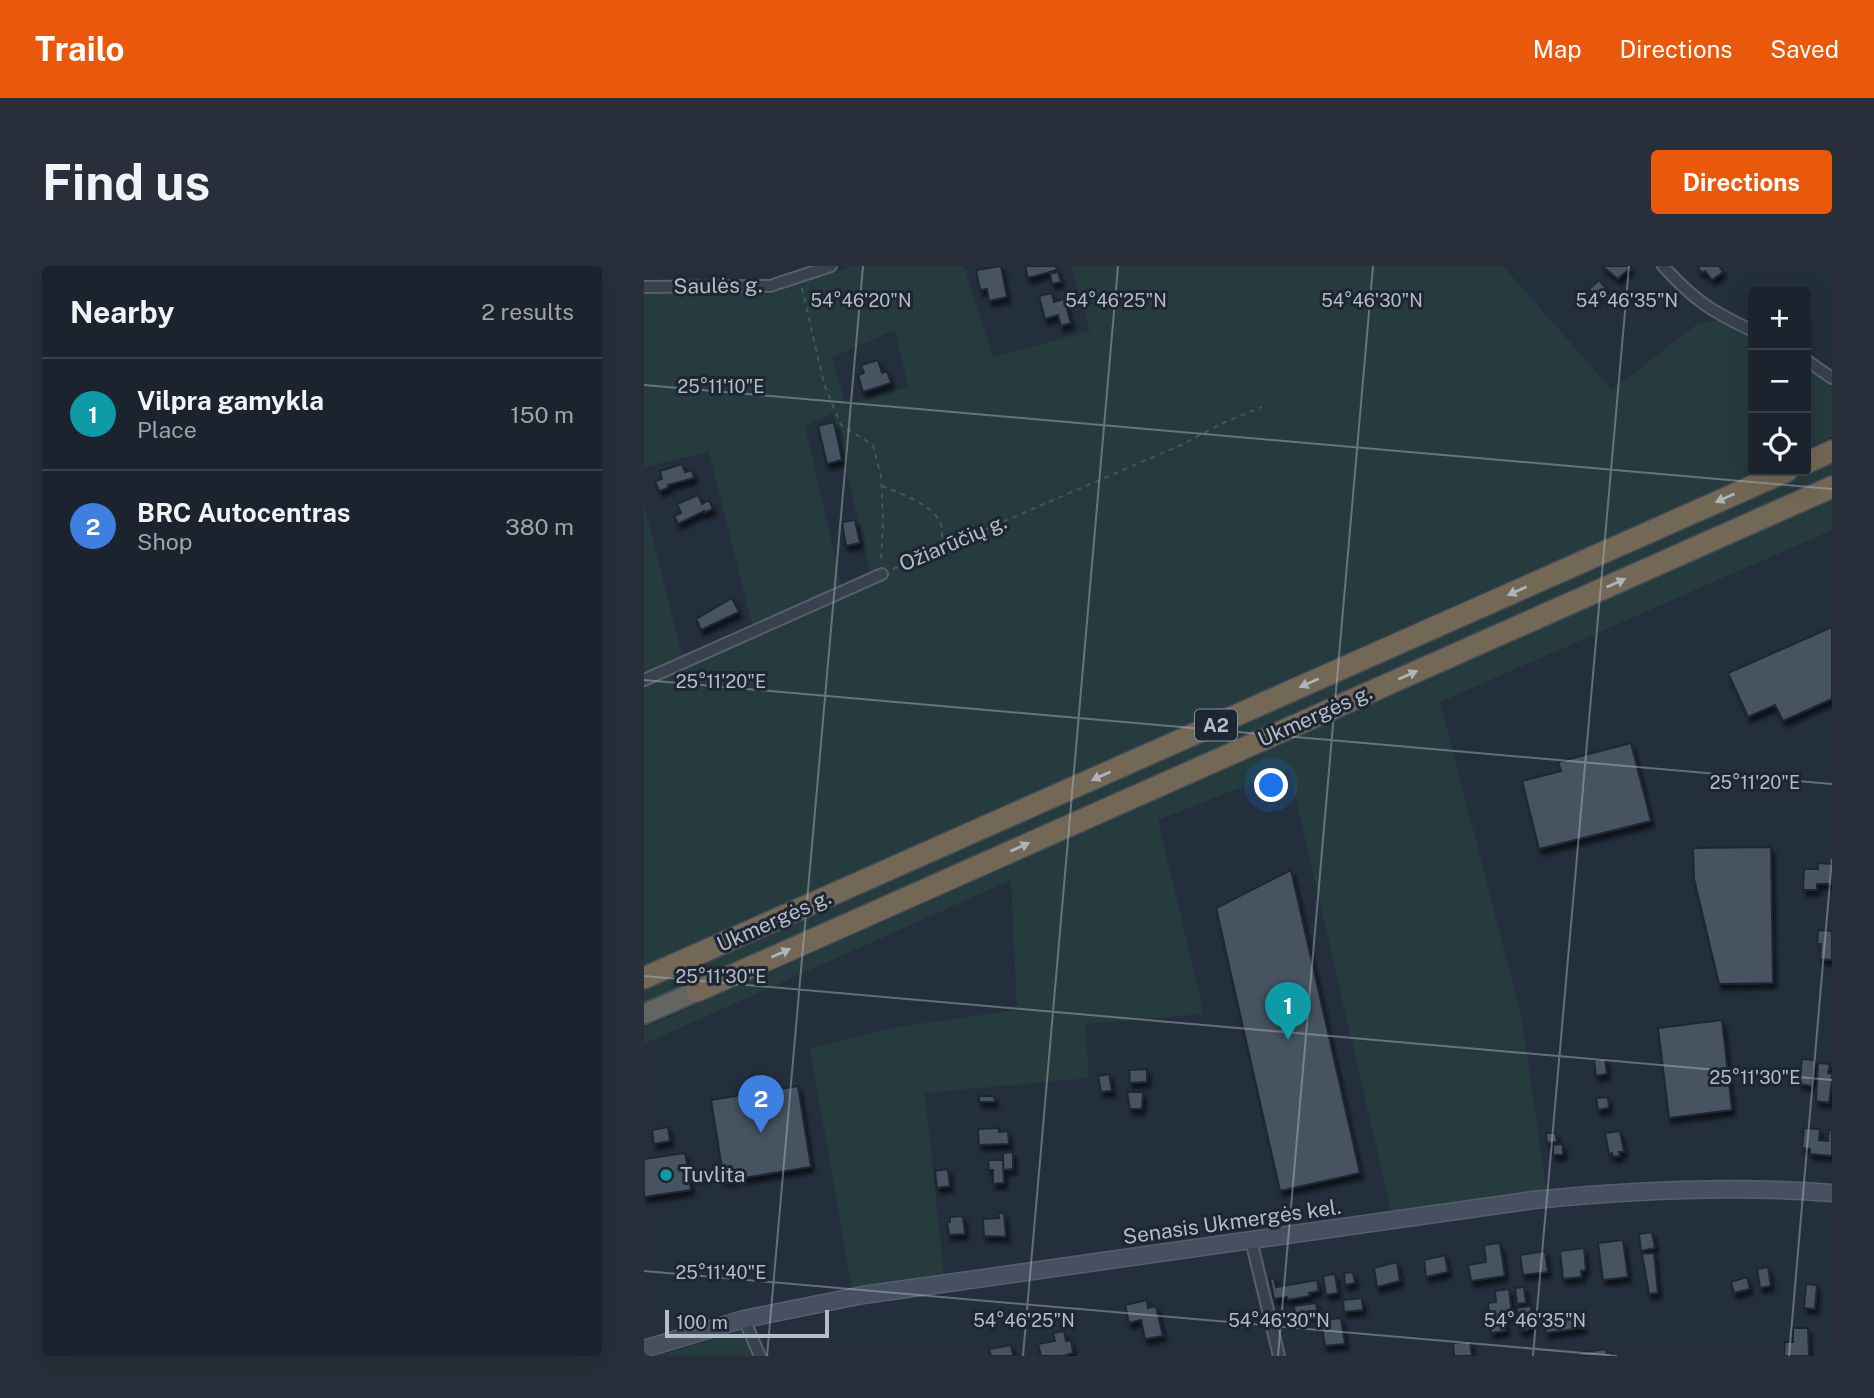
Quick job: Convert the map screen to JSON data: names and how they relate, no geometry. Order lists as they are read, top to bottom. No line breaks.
{"streets":{"highway":["Ukmergės g.","A2"],"main road":["Senasis Ukmergės kel."],"street":["Saulės g.","Ožiarūčių g."]},"places":["Tuvlita"],"scale_bar":"100 m","page":{"header":"Trailo","nav":["Map","Directions","Saved"],"buttons":"Directions","title":"Find us","heading":["Nearby","2 results"],"map_buttons":["+","−"],"list":[{"mark":"1","name":"Vilpra gamykla","note":"Place","value":"150 m"},{"mark":"2","name":"BRC Autocentras","note":"Shop","value":"380 m"}],"pins":["1","2"],"scale":"100 m"},"coordinates":["54°46'20\"N","54°46'25\"N","54°46'30\"N","54°46'35\"N","25°11'10\"E","25°11'20\"E","25°11'30\"E","25°11'40\"E"]}
